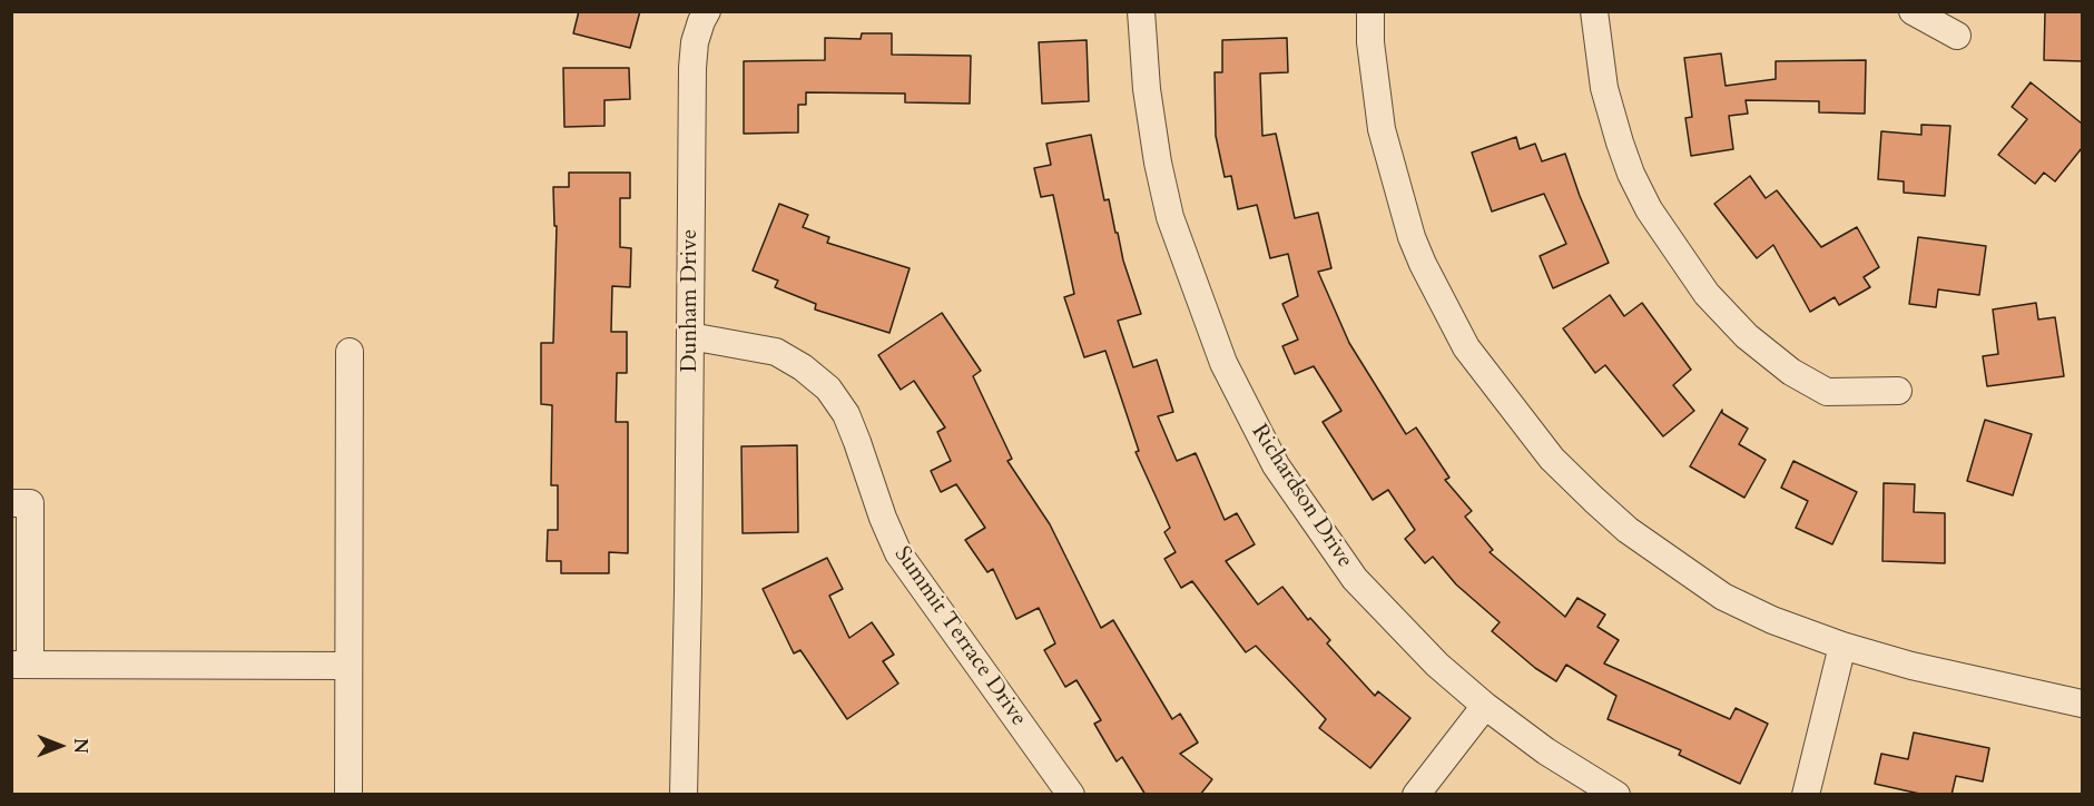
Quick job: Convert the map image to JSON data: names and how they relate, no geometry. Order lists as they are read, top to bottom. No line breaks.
{"streets":{"street":["Dunham Drive","Richardson Drive","Summit Terrace Drive"]},"crossings":[["Dunham Drive","Summit Terrace Drive"]],"north":"right"}
